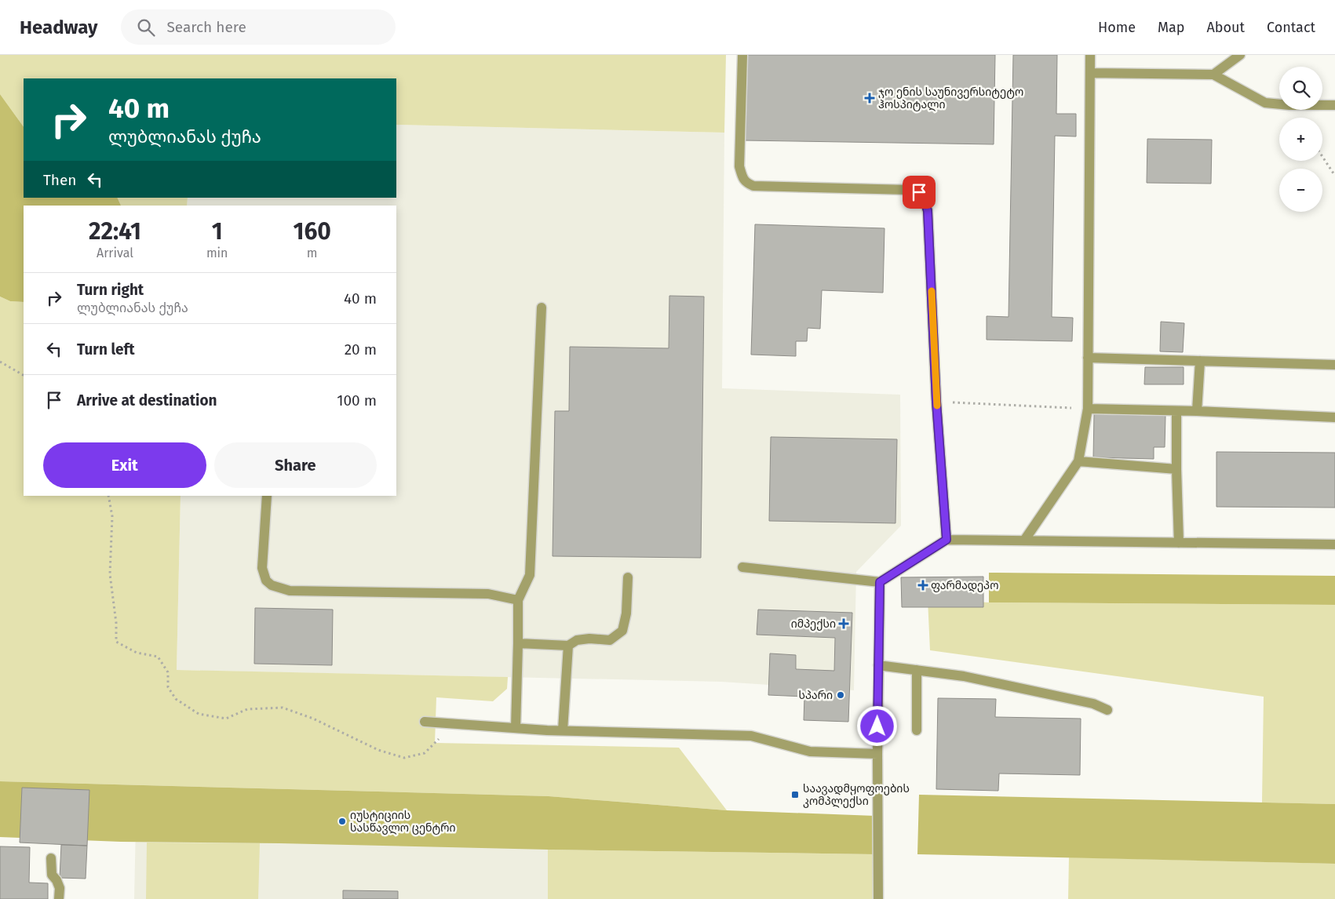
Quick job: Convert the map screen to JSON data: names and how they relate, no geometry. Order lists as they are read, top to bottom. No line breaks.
{"places":{"health":["ჯო ენის საუნივერსიტეტო ჰოსპიტალი","ფარმადეპო","იმპექსი"],"other":["სპარი","იუსტიციის სასწავლო ცენტრი"],"transit":["საავადმყოფოების კომპლექსი"]},"page":{"header":"Headway","search":"Search here","nav":["Home","Map","About","Contact"],"map_buttons":["+","−"],"turn":["40 m","ლუბლიანას ქუჩა"],"then":"Then","eta":["22:41","Arrival","1","min","160","m"],"list":[{"name":"Turn right","note":"ლუბლიანას ქუჩა","value":"40 m"},{"name":"Turn left","value":"20 m"},{"name":"Arrive at destination","value":"100 m"}],"buttons":["Exit","Share"]}}
